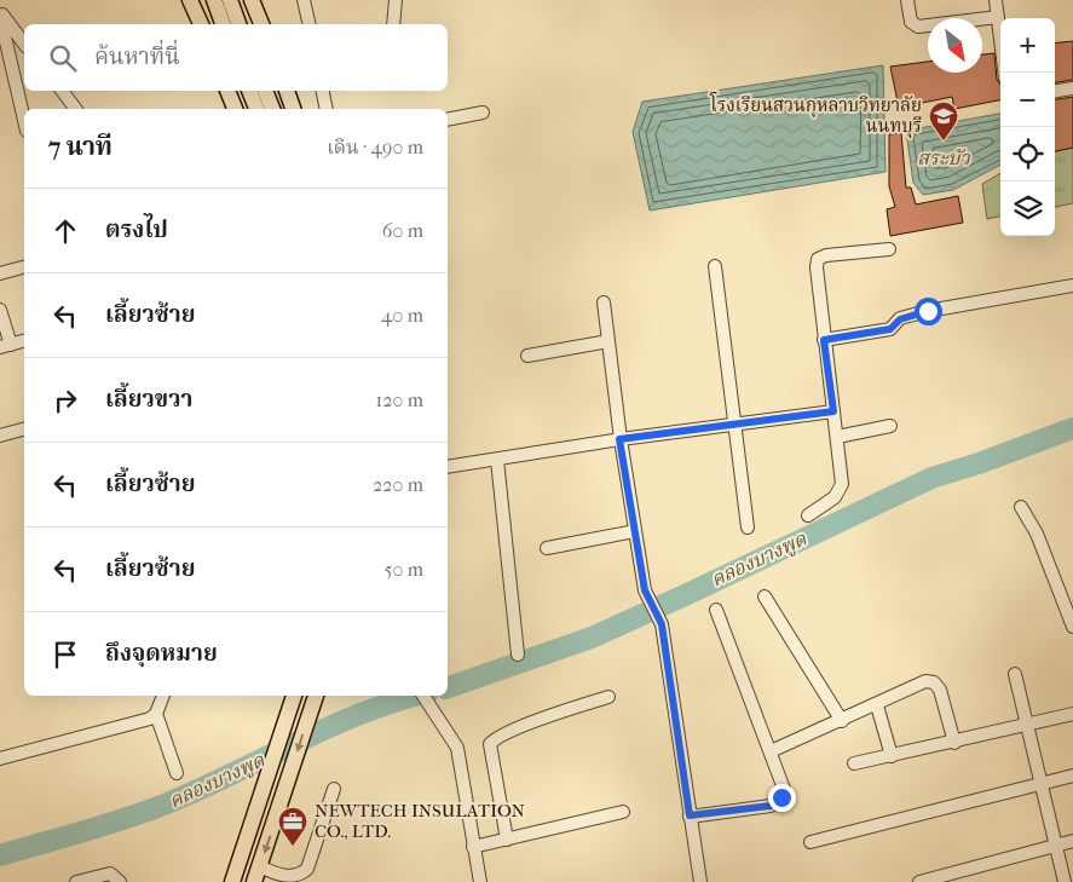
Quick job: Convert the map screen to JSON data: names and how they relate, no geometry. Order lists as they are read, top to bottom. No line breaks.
{"water":["สระบัว","คลองบางพูด"],"places":{"school or university":["โรงเรียนสวนกุหลาบวิทยาลัย นนทบุรี"],"office":["NEWTECH INSULATION CO., LTD."]},"north":"bottom right","page":{"map_buttons":["+","−"],"search":"ค้นหาที่นี่","heading":["7 นาที","เดิน · 490 m"],"list":[["ตรงไป","60 m"],["เลี้ยวซ้าย","40 m"],["เลี้ยวขวา","120 m"],["เลี้ยวซ้าย","220 m"],["เลี้ยวซ้าย","50 m"],"ถึงจุดหมาย"]}}
